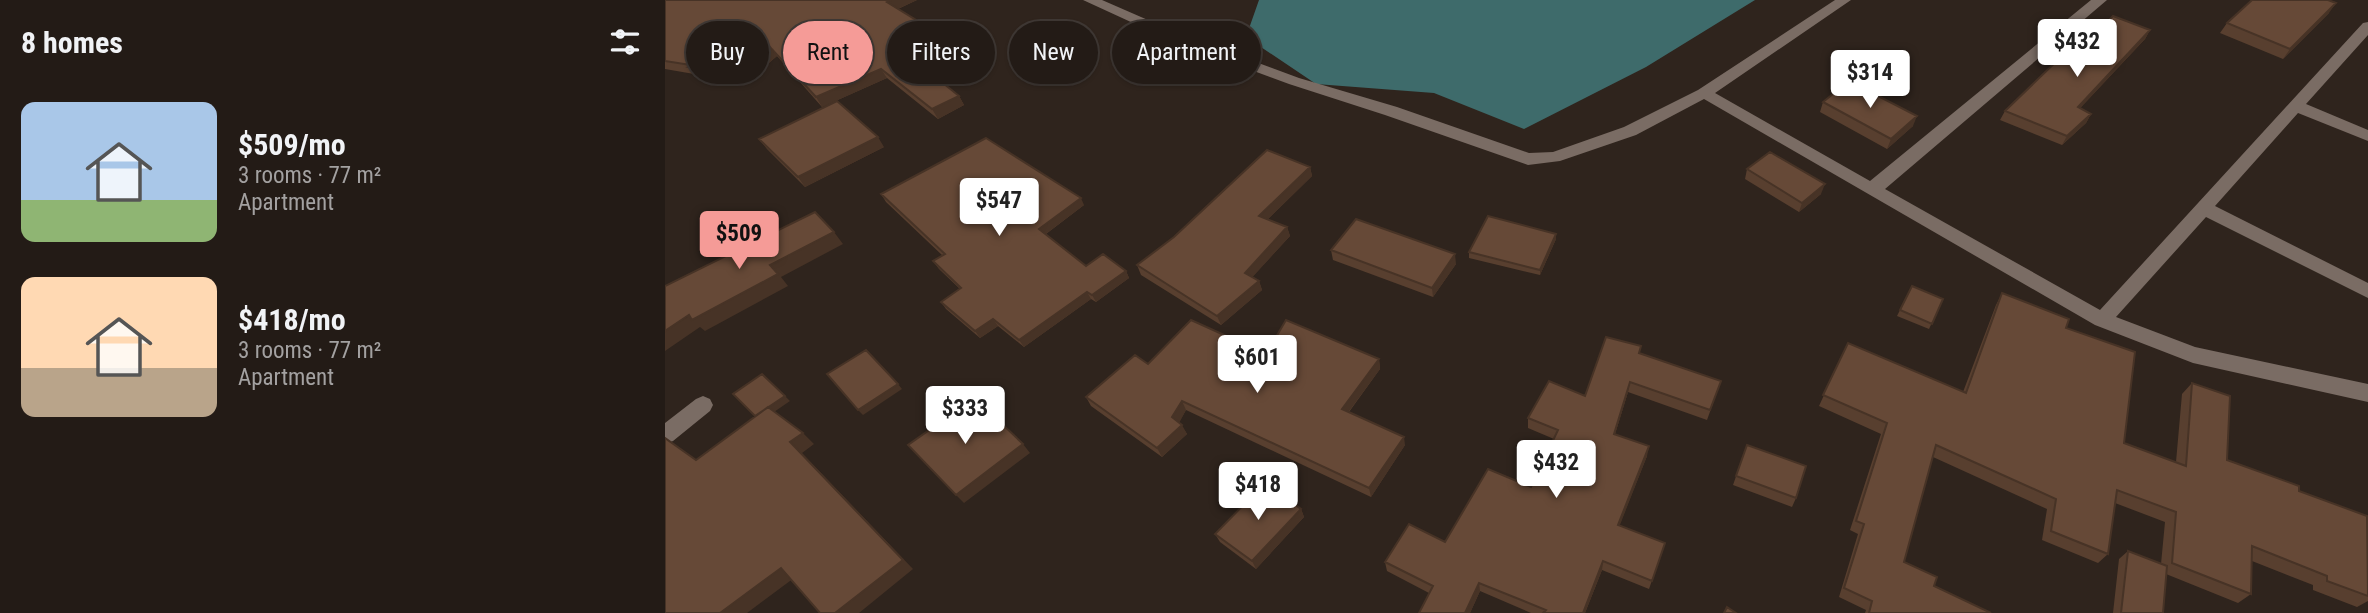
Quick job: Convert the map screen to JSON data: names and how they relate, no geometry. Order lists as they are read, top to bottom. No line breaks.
{"page":{"heading":"8 homes","price":["$432","$314","$547","$509","$601","$333","$432","$418"],"chip":["Buy","Rent","Filters","New","Apartment"],"list":[{"name":"$509/mo","note":"3 rooms · 77 m² · Apartment"},{"name":"$418/mo","note":"3 rooms · 77 m² · Apartment"}]}}
